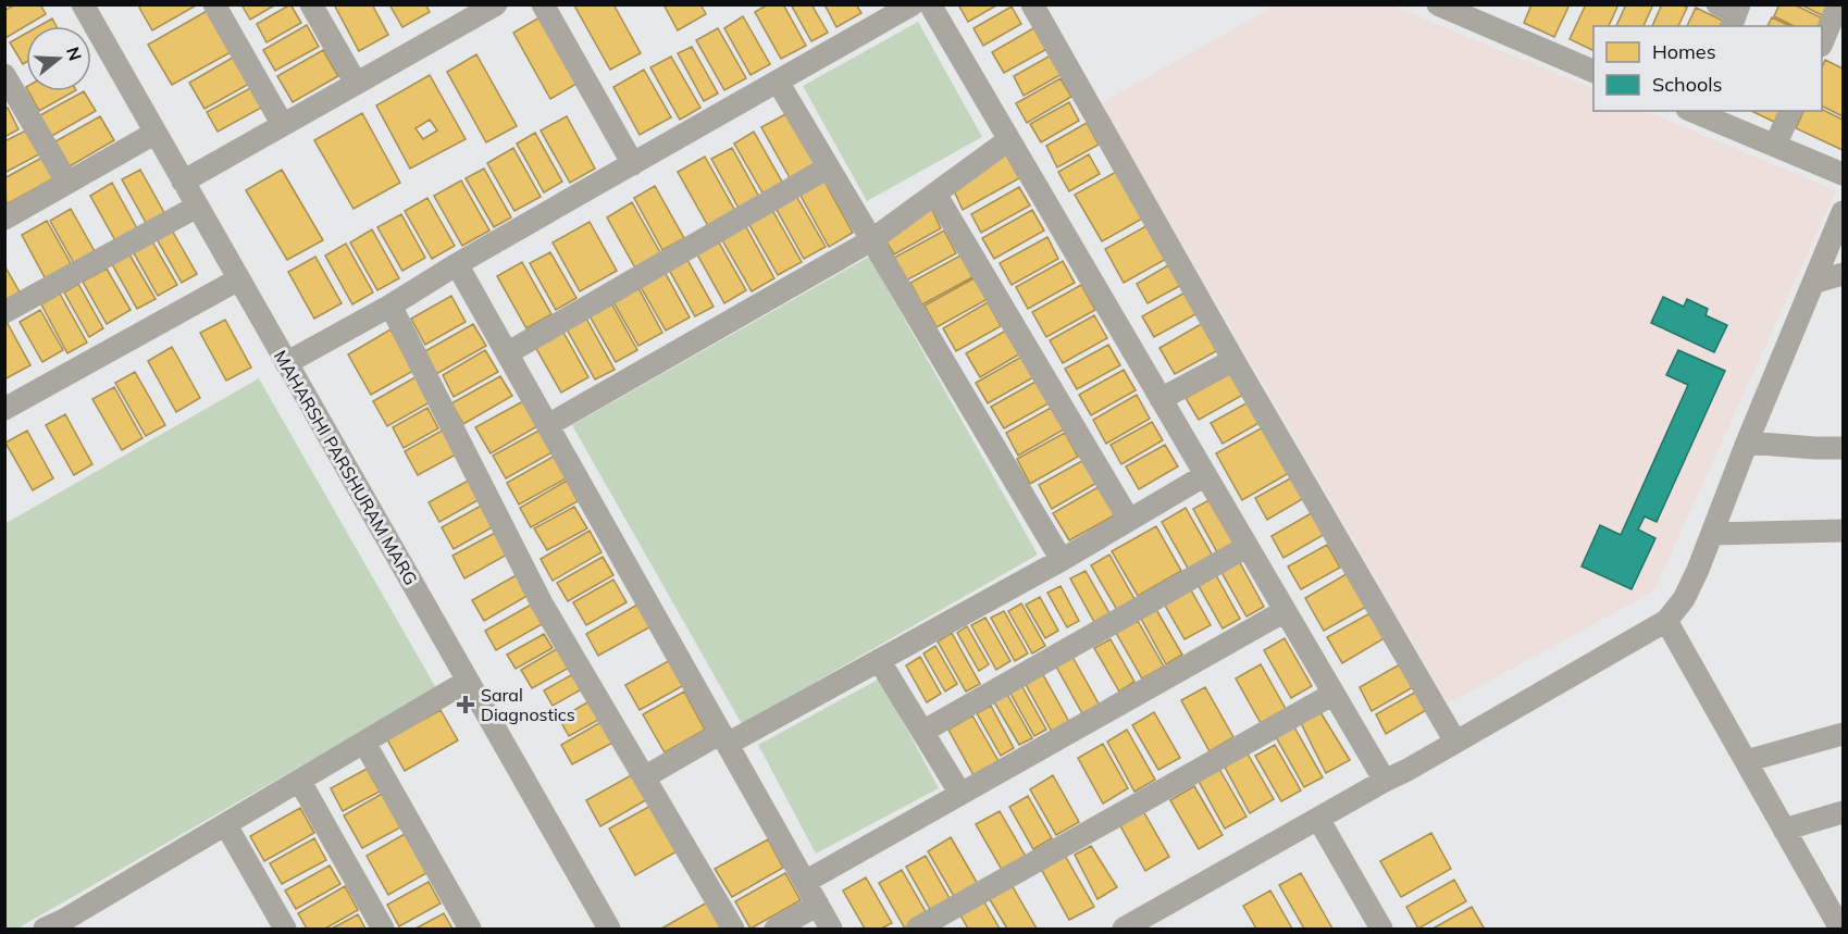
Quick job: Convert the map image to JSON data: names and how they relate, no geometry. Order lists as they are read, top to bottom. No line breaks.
{"streets":{"street":["MAHARSHI PARSHURAM MARG"]},"places":{"health":["Saral Diagnostics"]},"legend":["Homes","Schools"],"north":"right"}
